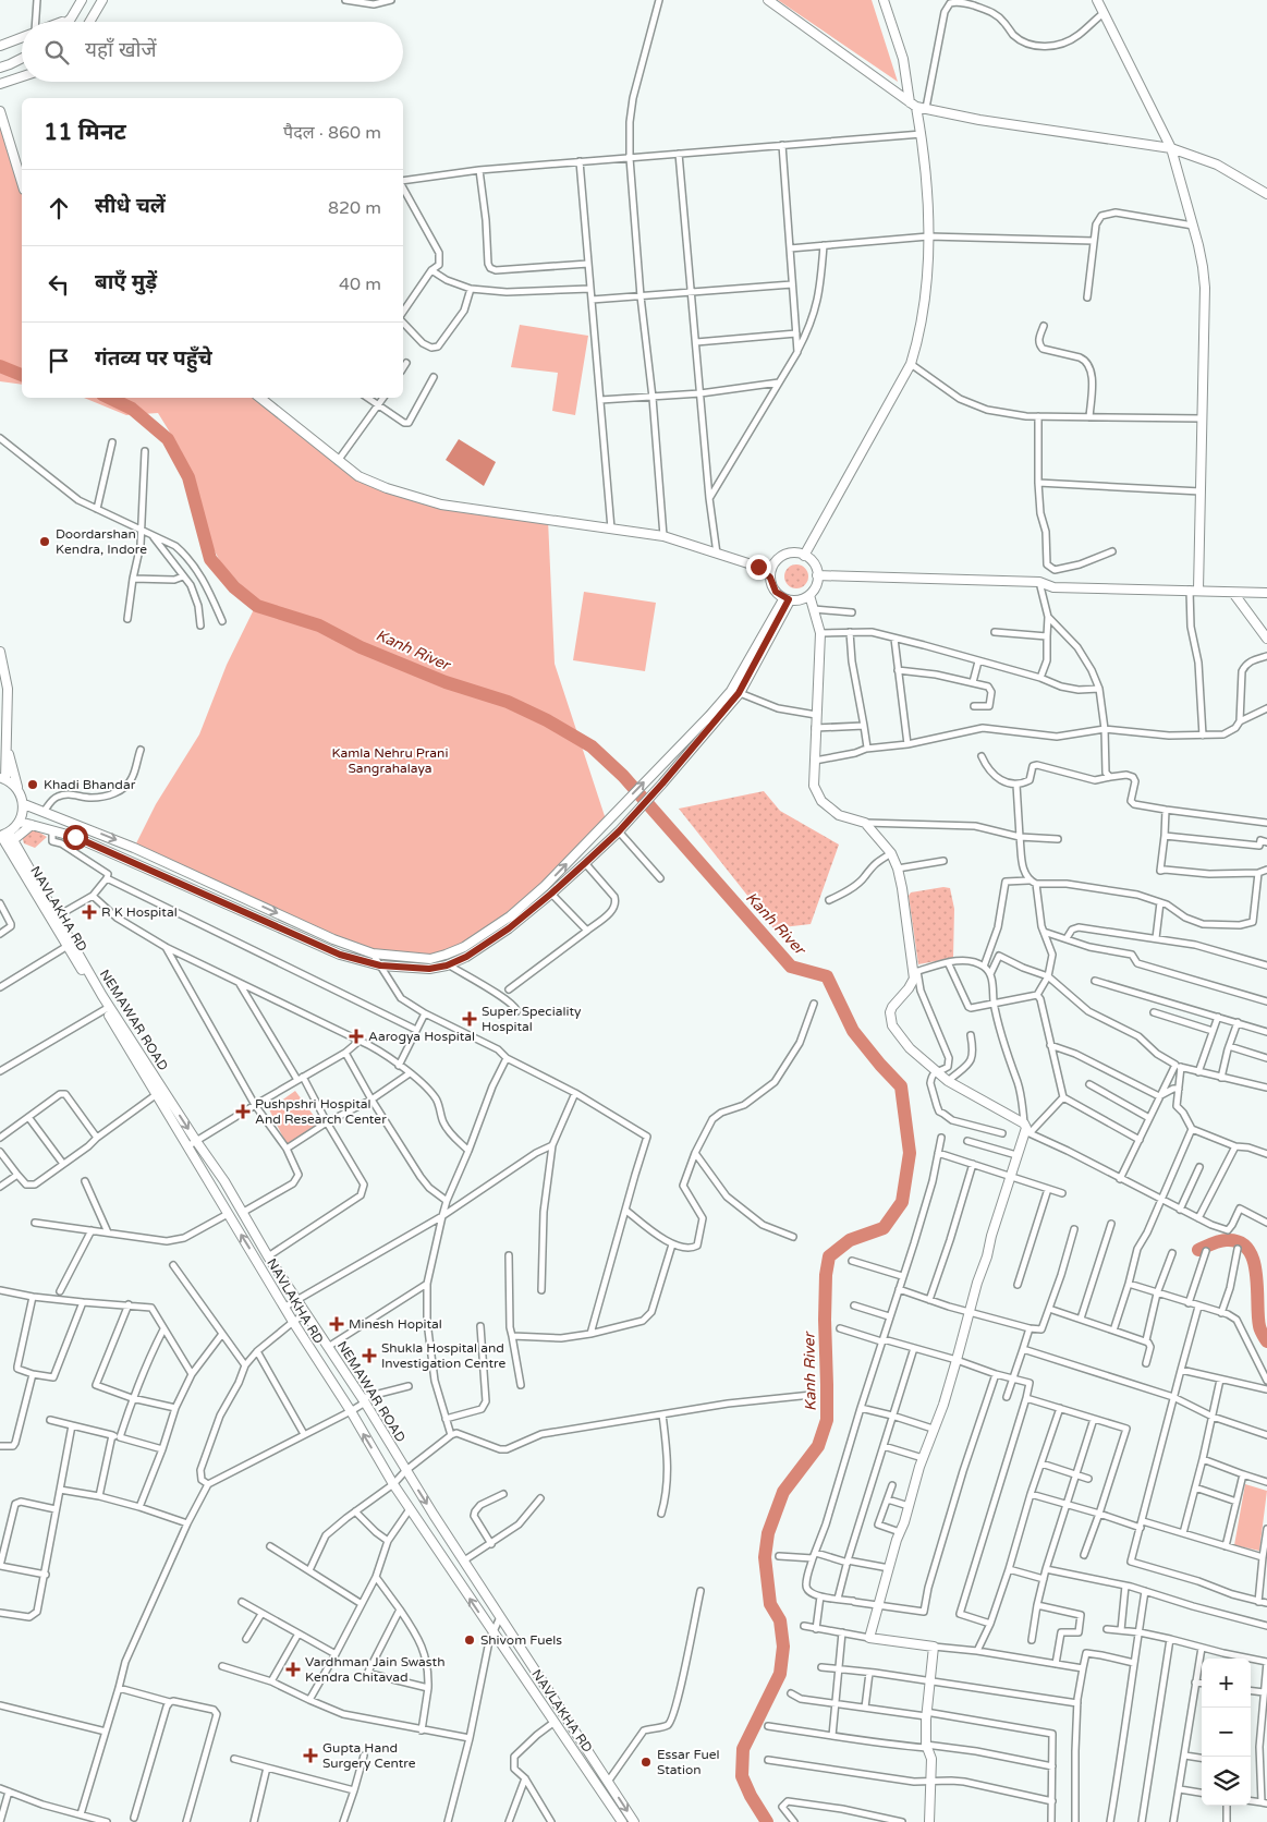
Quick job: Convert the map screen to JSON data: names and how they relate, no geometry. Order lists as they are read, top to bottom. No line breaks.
{"streets":{"main road":["NAVLAKHA RD","NEMAWAR ROAD"]},"crossings":[["NAVLAKHA RD","NEMAWAR ROAD"]],"one_way":["NEMAWAR ROAD"],"water":["Kanh River"],"parks":["Kamla Nehru Prani Sangrahalaya"],"places":{"other":["Doordarshan Kendra, Indore","Khadi Bhandar","Shivom Fuels","Essar Fuel Station"],"health":["R K Hospital","Super Speciality Hospital","Aarogya Hospital","Pushpshri Hospital And Research Center","Minesh Hopital","Shukla Hospital and Investigation Centre","Vardhman Jain Swasth Kendra Chitavad","Gupta Hand Surgery Centre"]},"page":{"search":"यहाँ खोजें","heading":["11 मिनट","पैदल · 860 m"],"list":[["सीधे चलें","820 m"],["बाएँ मुड़ें","40 m"],"गंतव्य पर पहुँचे"],"map_buttons":["+","−"]}}
